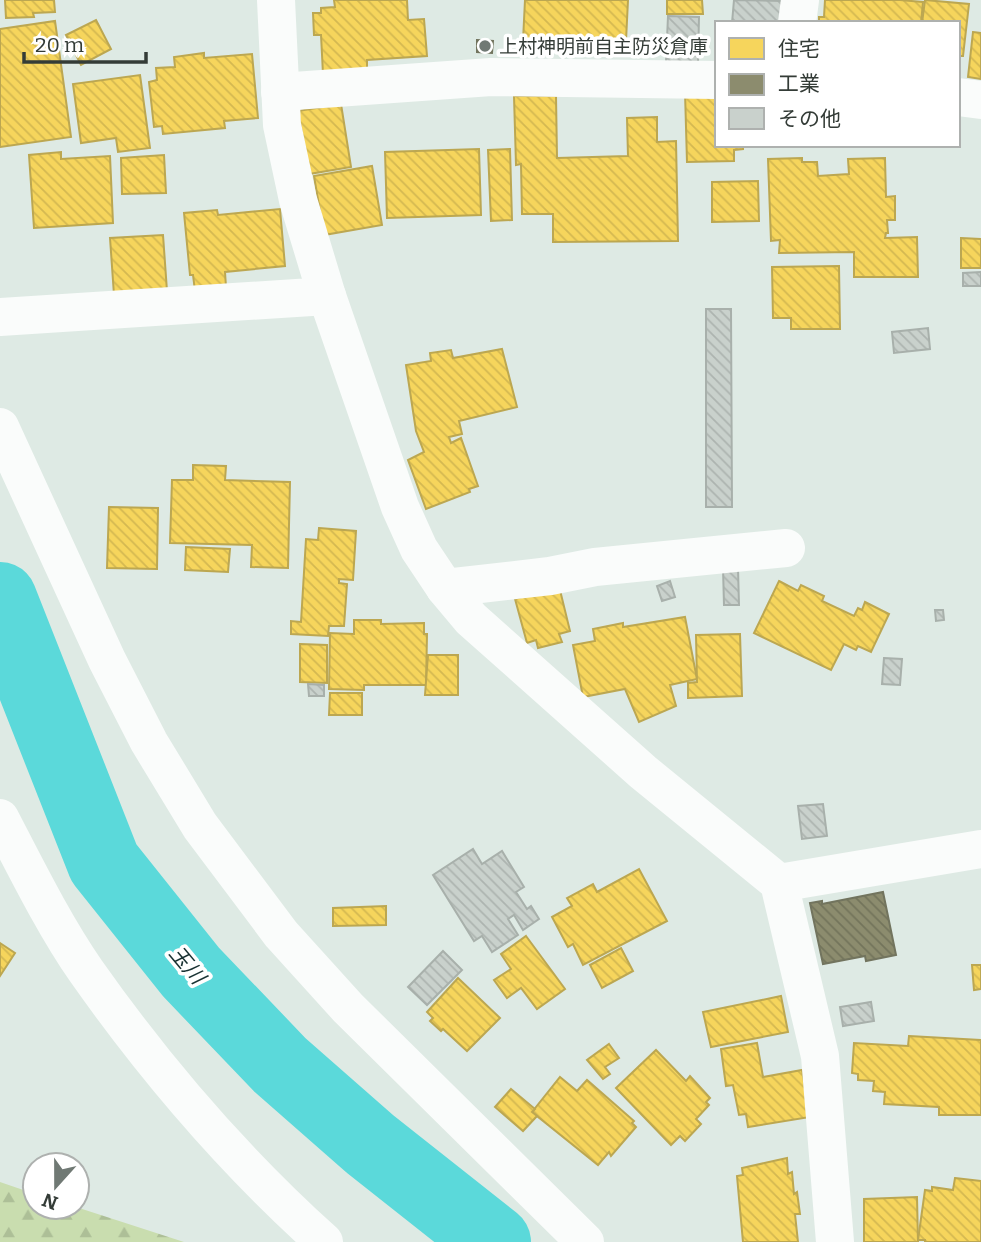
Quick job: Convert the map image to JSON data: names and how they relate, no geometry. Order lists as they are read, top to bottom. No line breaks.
{"water":["玉川"],"places":["上村神明前自主防災倉庫"],"legend":["住宅","工業","その他"],"scale_bar":"20 m","north":"bottom"}
